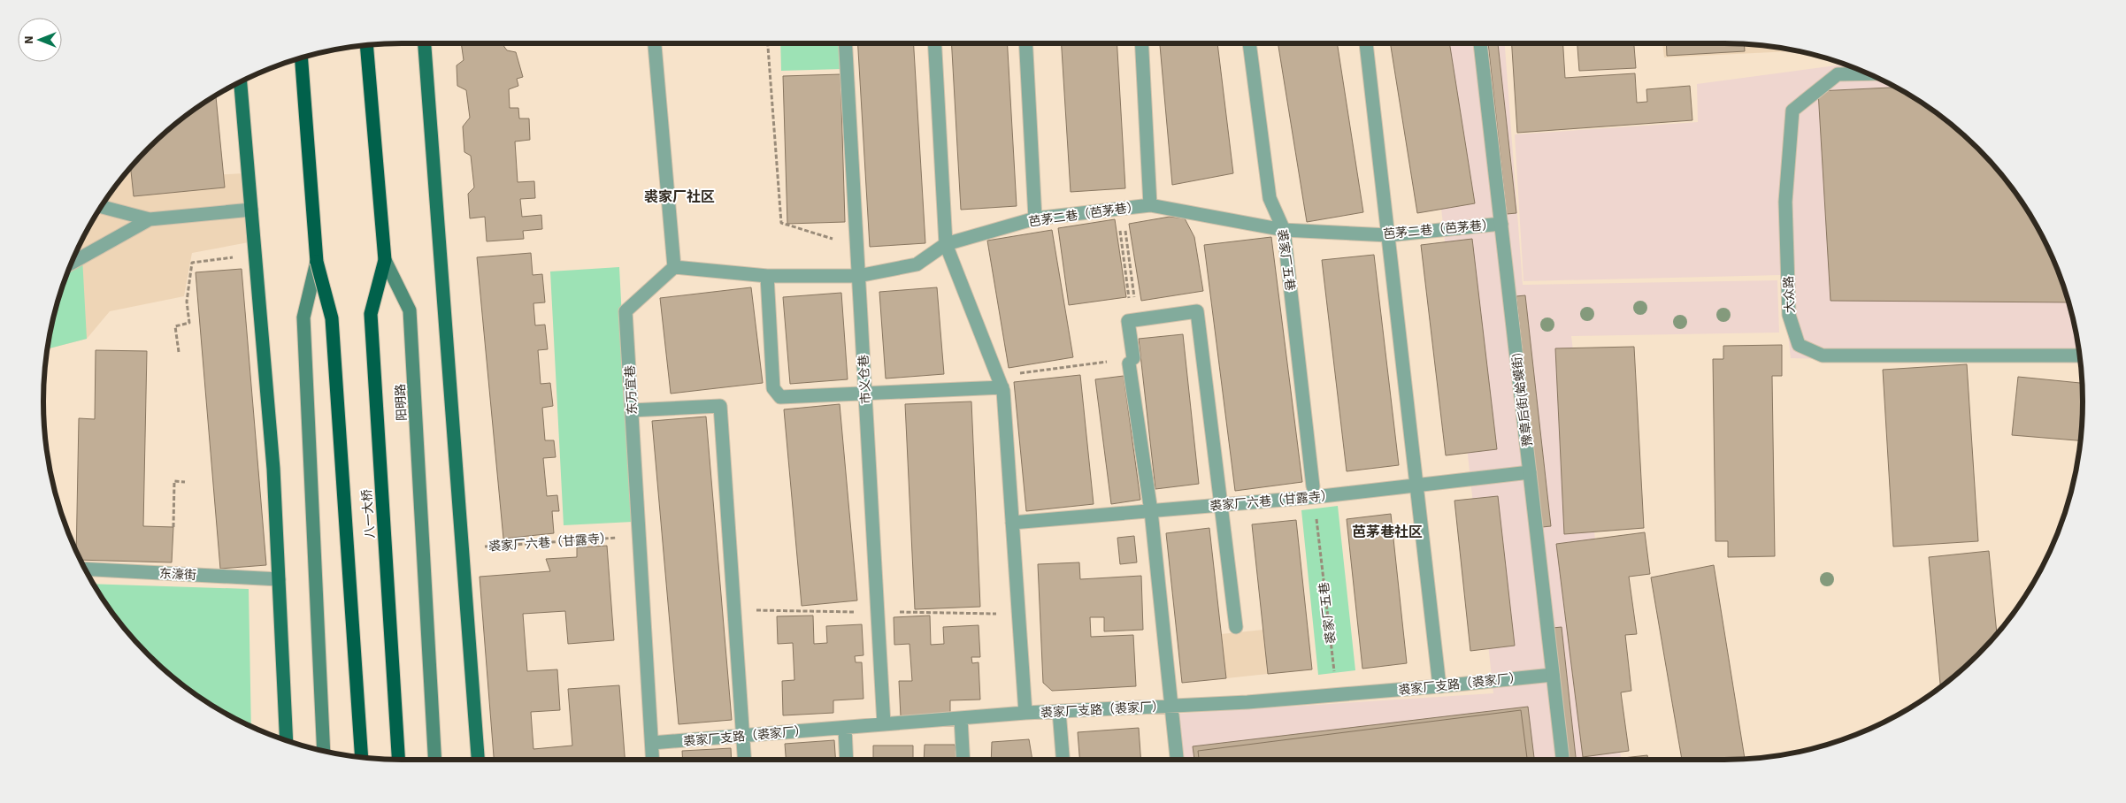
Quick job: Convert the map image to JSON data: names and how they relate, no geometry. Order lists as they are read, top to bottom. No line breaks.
{"streets":{"highway":["阳明路","八一大桥"],"street":["芭茅二巷（芭茅巷）","裘家厂五巷","大众路","市义仓巷","东万宜巷","豫章后街(蛤蟆街)","裘家厂六巷（甘露寺）","东濠街","裘家厂支路（裘家厂）"]},"crossings":[["芭茅二巷（芭茅巷）","裘家厂五巷"],["芭茅二巷（芭茅巷）","市义仓巷"],["芭茅二巷（芭茅巷）","东万宜巷"],["芭茅二巷（芭茅巷）","豫章后街(蛤蟆街)"],["市义仓巷","裘家厂支路（裘家厂）"],["东万宜巷","裘家厂六巷（甘露寺）"],["东万宜巷","裘家厂支路（裘家厂）"],["豫章后街(蛤蟆街)","裘家厂六巷（甘露寺）"],["豫章后街(蛤蟆街)","裘家厂支路（裘家厂）"],["阳明路","八一大桥"]],"districts":["裘家厂社区","芭茅巷社区"],"north":"left"}
